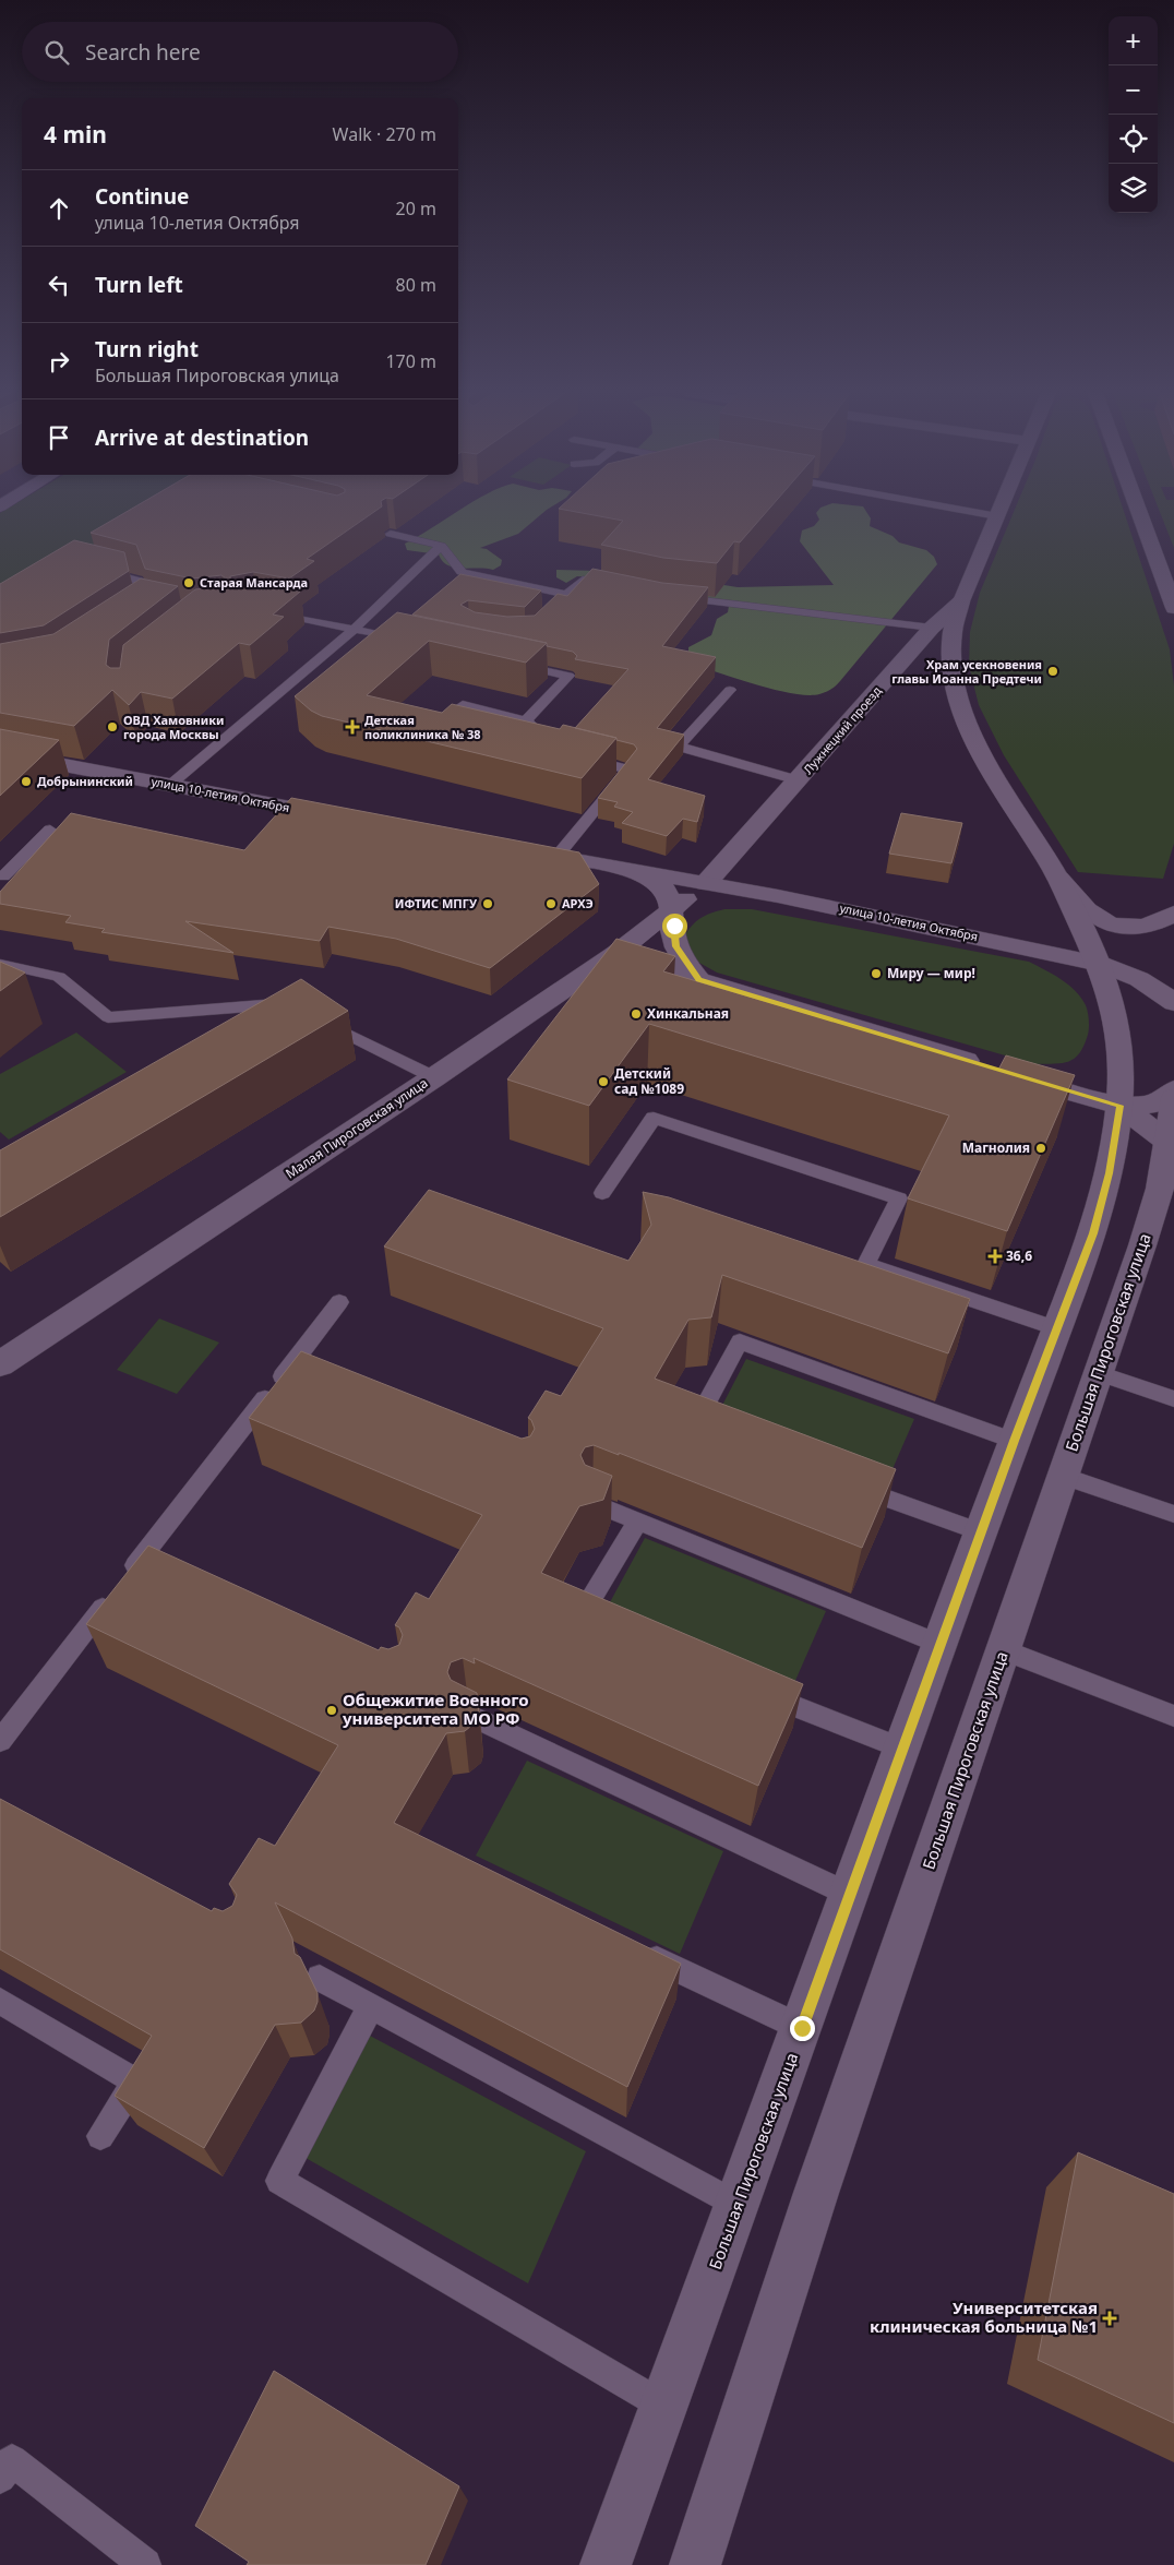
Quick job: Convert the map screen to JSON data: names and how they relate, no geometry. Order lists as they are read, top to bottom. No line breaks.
{"streets":{"main road":["Лужнецкий проезд","улица 10-летия Октября","Малая Пироговская улица","Большая Пироговская улица"]},"crossings":[["Лужнецкий проезд","улица 10-летия Октября"],["Лужнецкий проезд","Малая Пироговская улица"],["улица 10-летия Октября","Малая Пироговская улица"],["улица 10-летия Октября","Большая Пироговская улица"]],"places":{"other":["Старая Мансарда","Храм усекновения главы Иоанна Предтечи","ОВД Хамовники города Москвы","Добрынинский","ИФТИС МПГУ","АРХЭ","Миру — мир!","Хинкальная","Детский сад №1089","Магнолия","Общежитие Военного университета МО РФ"],"health":["Детская поликлиника № 38","36,6","Университетская клиническая больница №1"]},"page":{"map_buttons":["+","−"],"search":"Search here","heading":["4 min","Walk · 270 m"],"list":[["Continue","улица 10-летия Октября","20 m"],["Turn left","80 m"],["Turn right","Большая Пироговская улица","170 m"],"Arrive at destination"]}}
